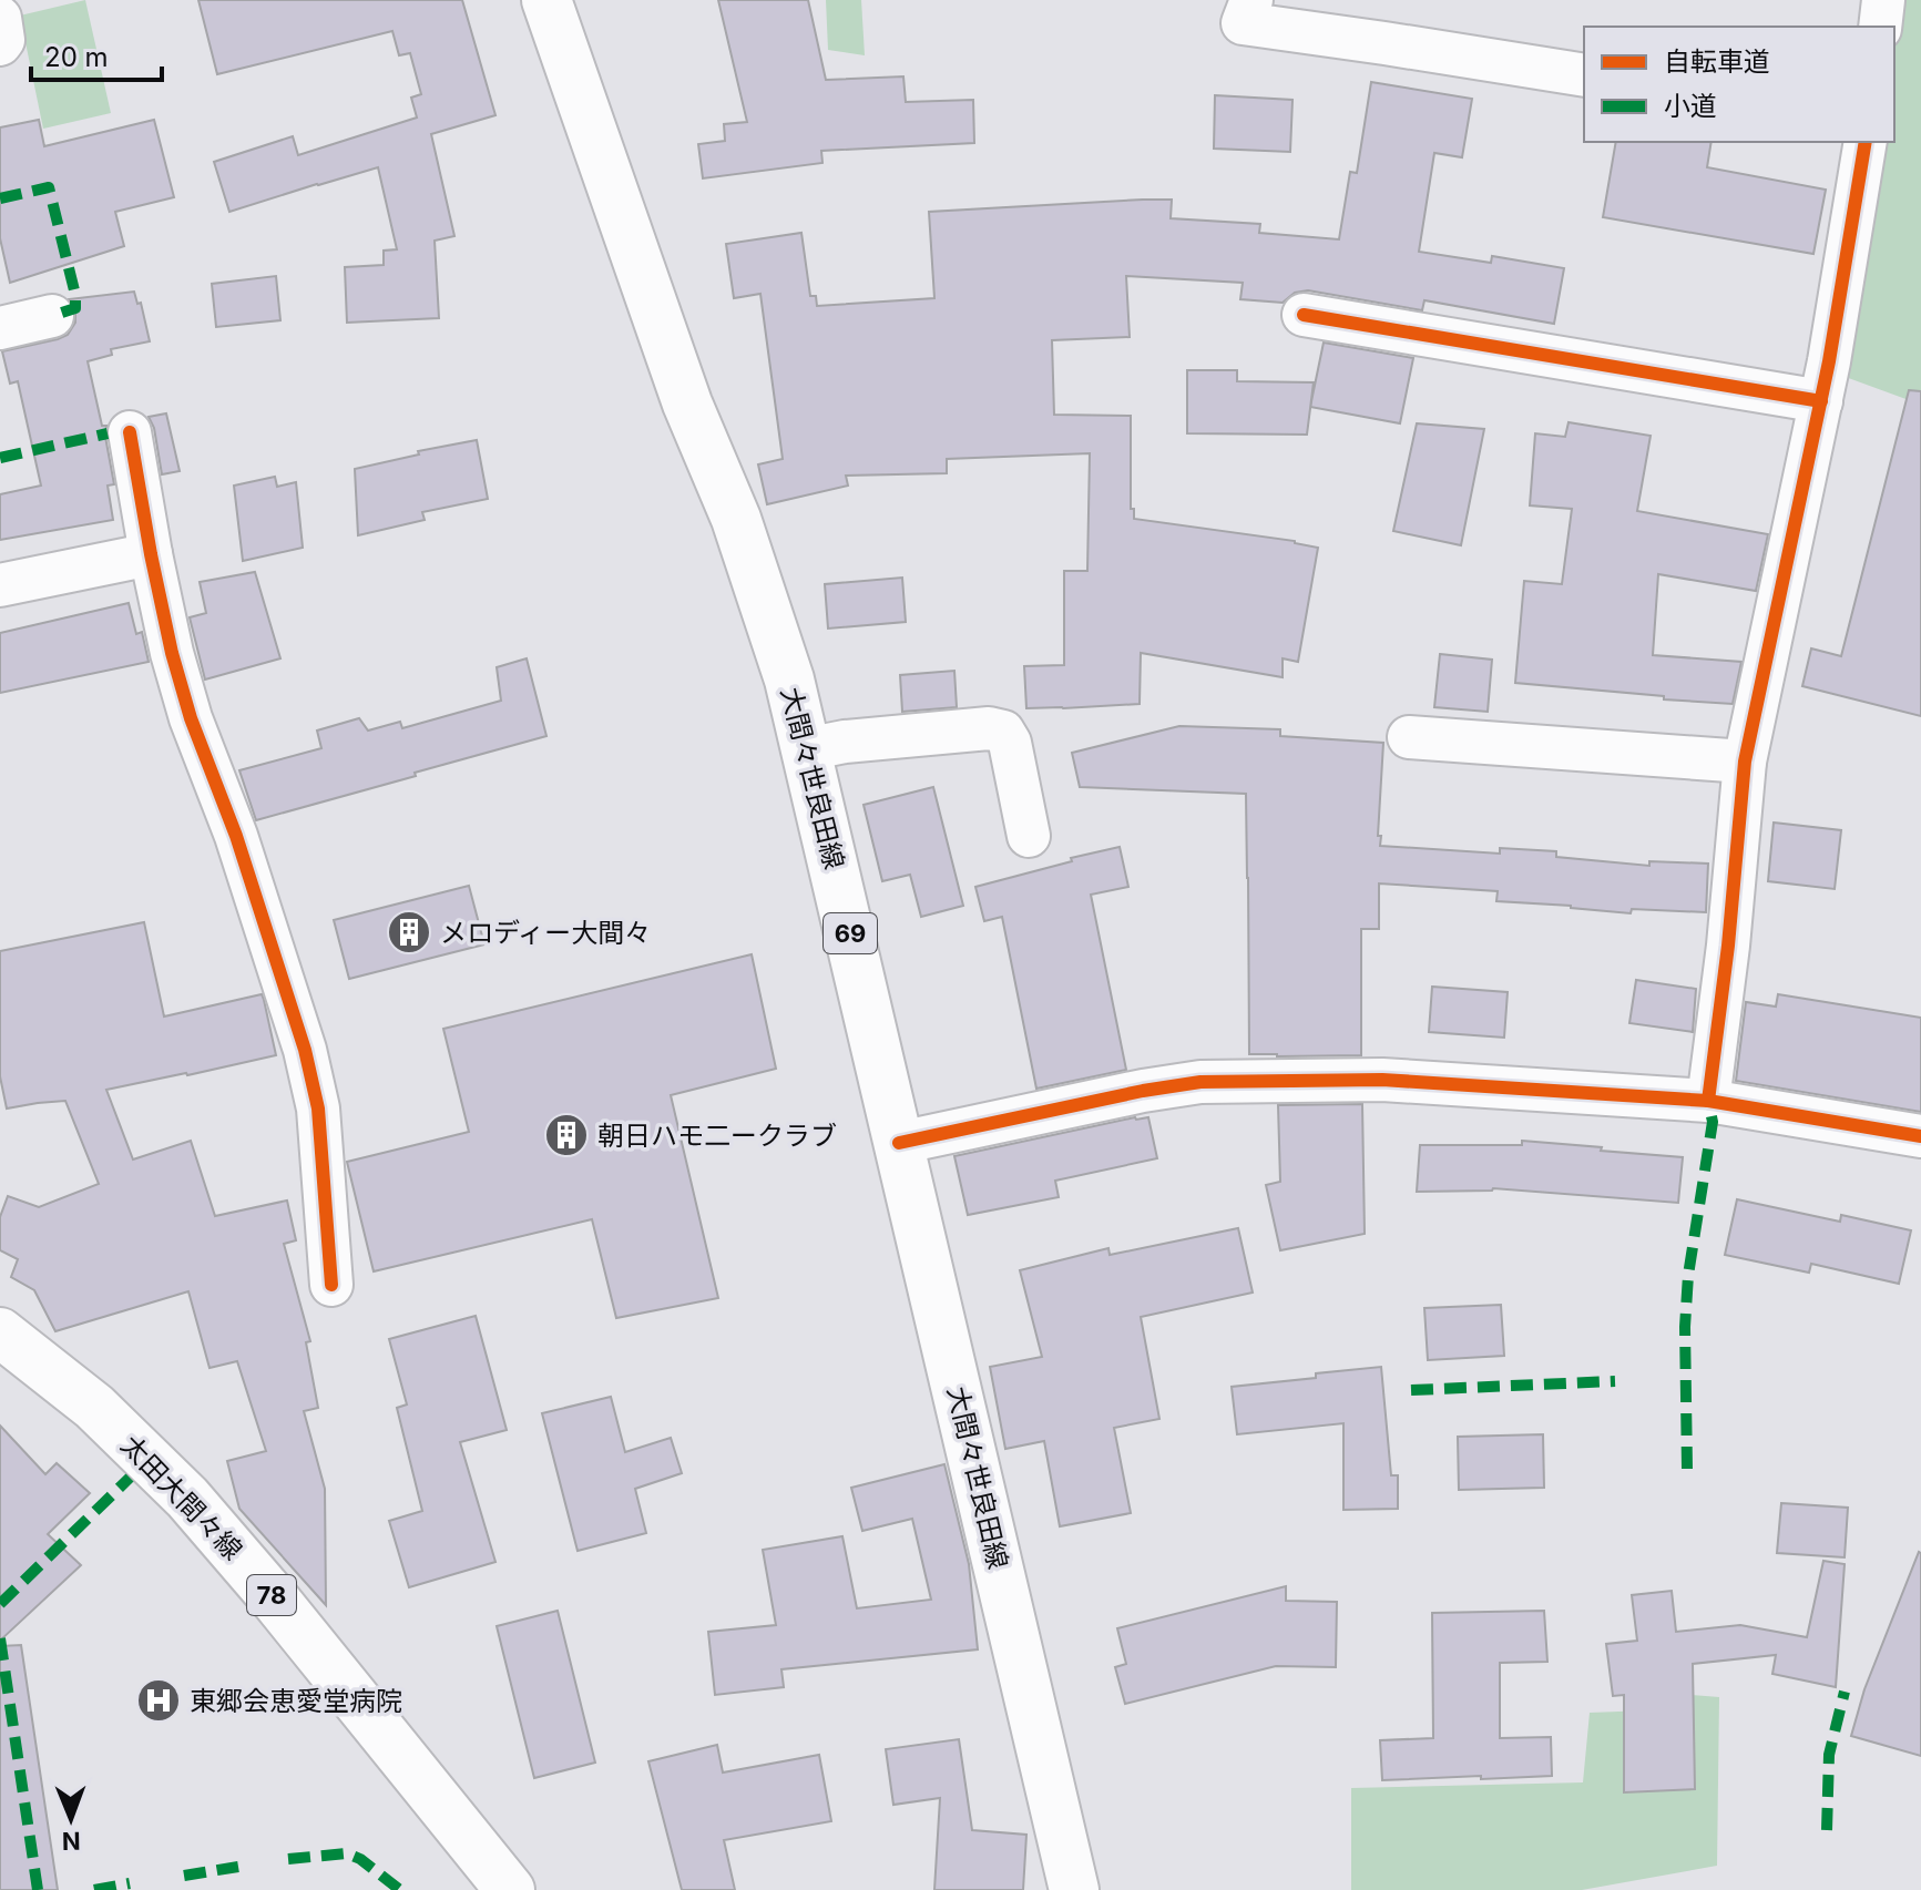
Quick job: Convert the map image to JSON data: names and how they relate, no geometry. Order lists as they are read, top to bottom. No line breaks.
{"streets":{"main road":["大間々世良田線","69","太田大間々線","78"]},"places":{"building":["メロディー大間々","朝日ハモ二ークラブ"],"hospital":["東郷会恵愛堂病院"]},"legend":["自転車道","小道"],"scale_bar":"20 m","north":"bottom"}
